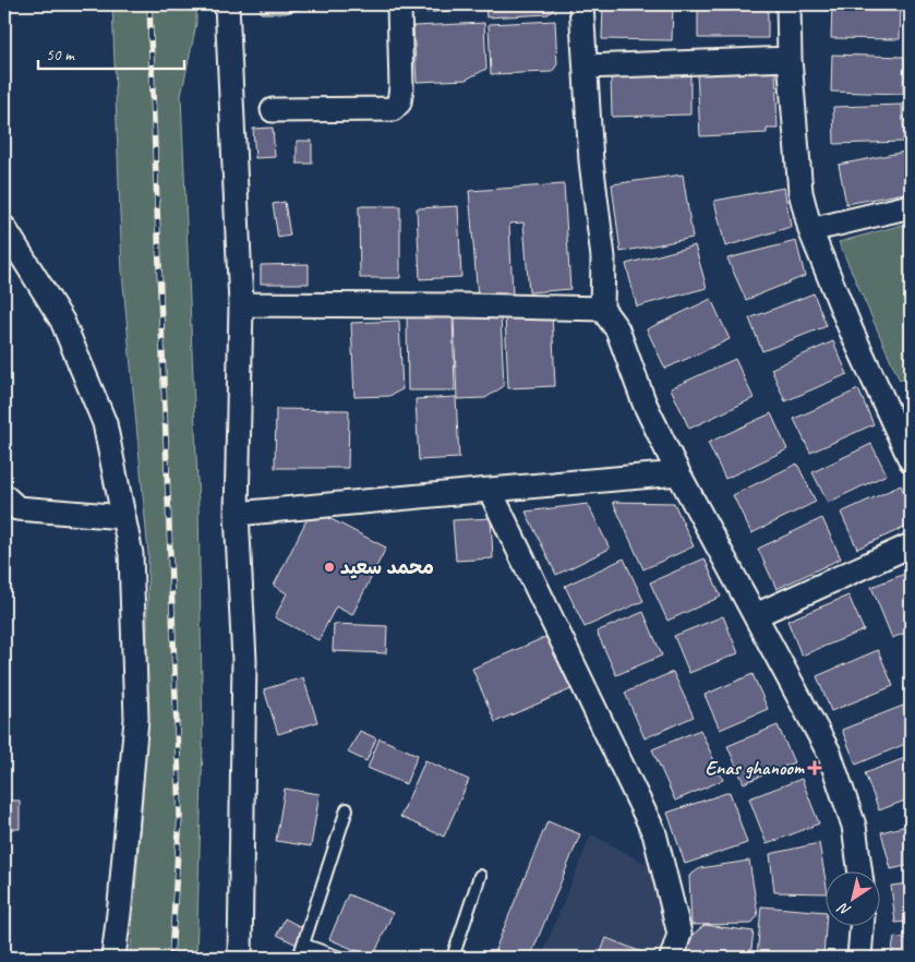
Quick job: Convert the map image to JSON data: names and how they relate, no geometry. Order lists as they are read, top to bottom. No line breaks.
{"places":{"other":["محمد سعيد"],"health":["Enas ghanoom"]},"scale_bar":"50 m","north":"bottom left"}
